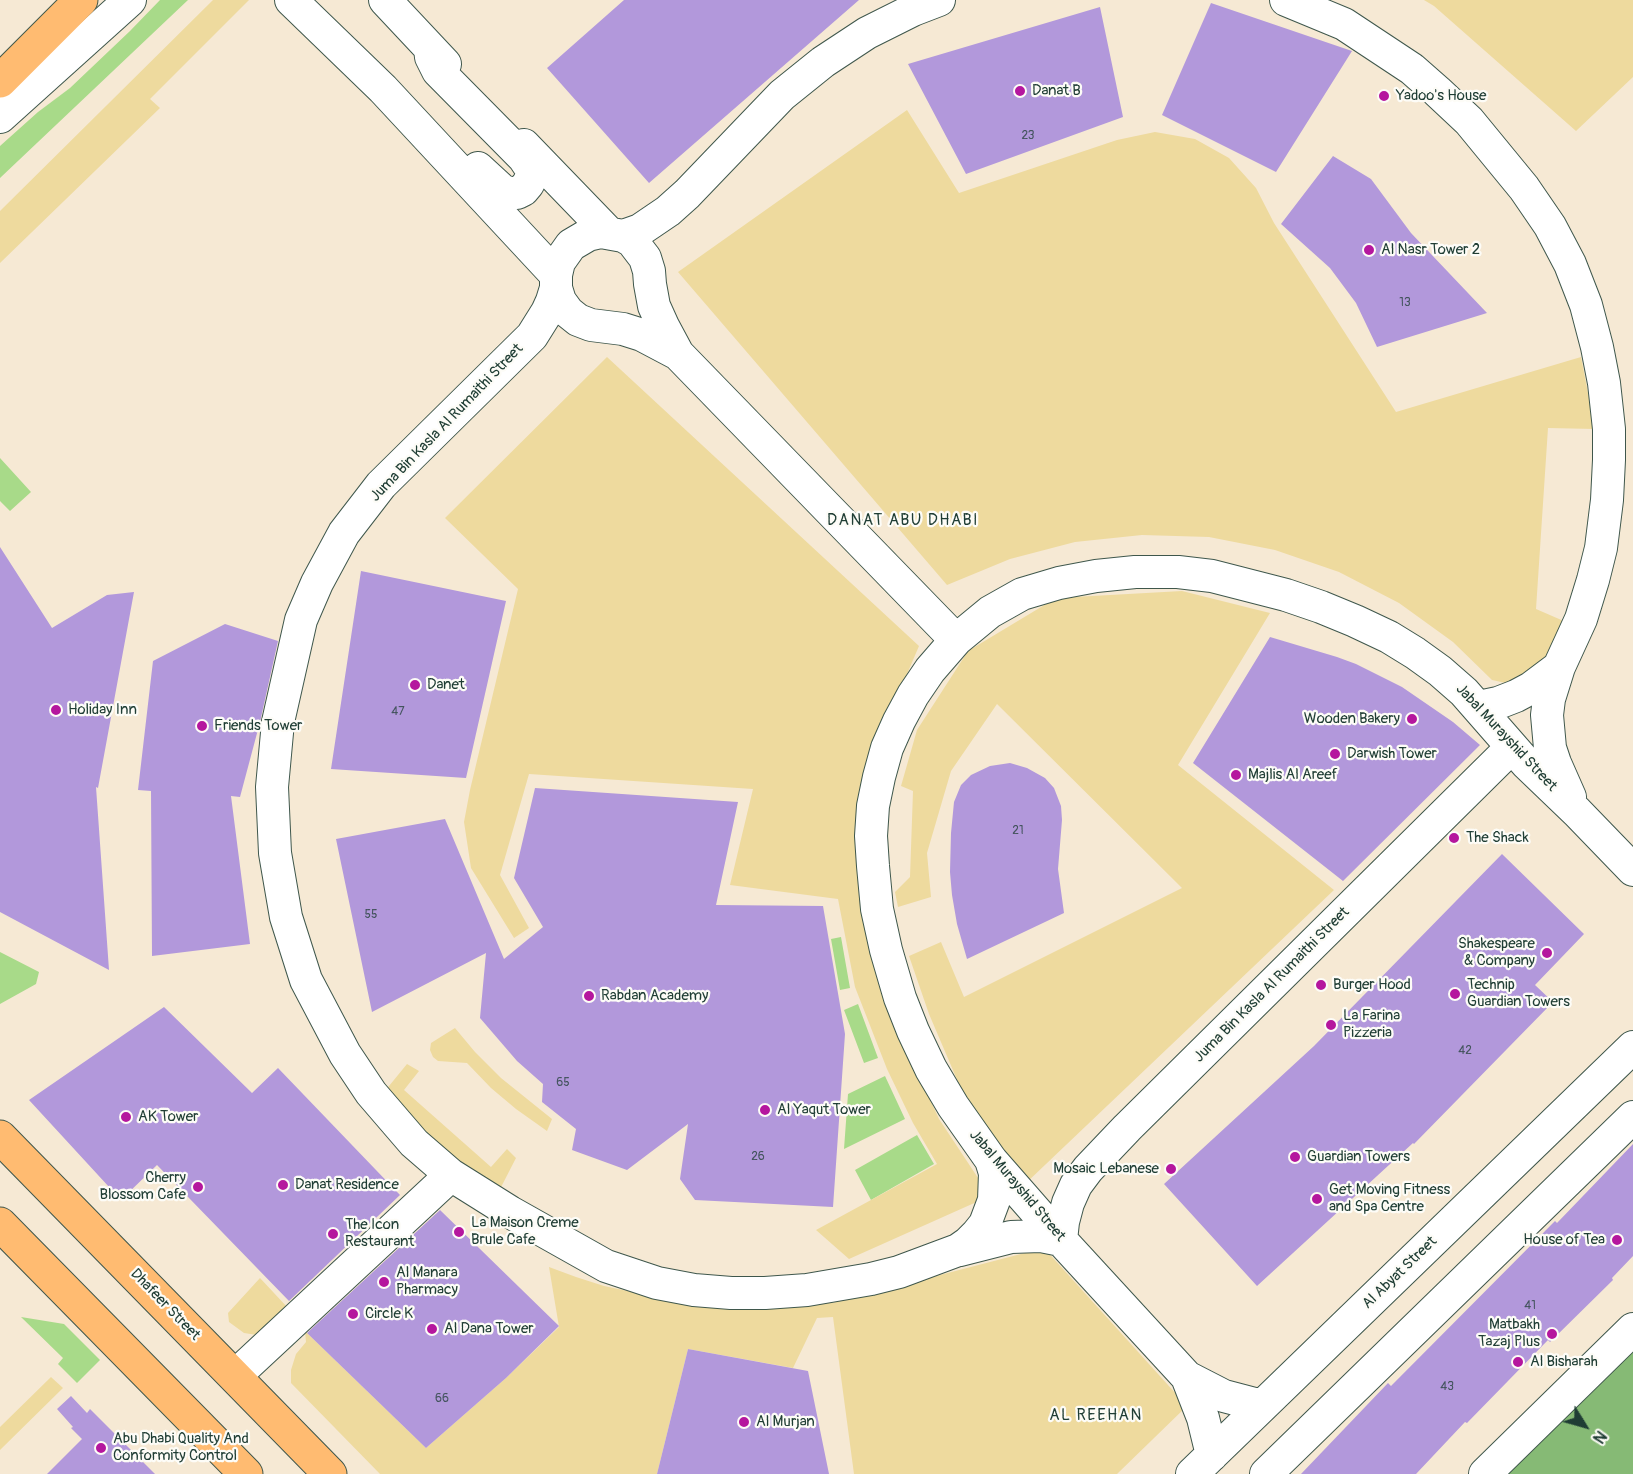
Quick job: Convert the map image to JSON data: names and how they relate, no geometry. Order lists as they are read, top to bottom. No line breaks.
{"streets":{"main road":["Dhafeer Street"],"street":["Juma Bin Kasla Al Rumaithi Street","Jabal Murayshid Street","Al Abyat Street"]},"crossings":[["Juma Bin Kasla Al Rumaithi Street","Jabal Murayshid Street"],["Jabal Murayshid Street","Al Abyat Street"]],"districts":["DANAT ABU DHABI","AL REEHAN"],"places":["Danat B","Yadoo's House","Al Nasr Tower 2","Danet","Holiday Inn","Wooden Bakery","Friends Tower","Darwish Tower","Majlis Al Areef","The Shack","Shakespeare & Company","Burger Hood","Technip Guardian Towers","Rabdan Academy","La Farina Pizzeria","Al Yaqut Tower","AK Tower","Guardian Towers","Mosaic Lebanese","Danat Residence","Cherry Blossom Cafe","Get Moving Fitness and Spa Centre","La Maison Creme Brule Cafe","The Icon Restaurant","House of Tea","Al Manara Pharmacy","Circle K","Al Dana Tower","Matbakh Tazaj Plus","Al Bisharah","Al Murjan","Abu Dhabi Quality And Conformity Control"],"house_numbers":["23","13","47","21","55","42","65","26","41","43","66"],"north":"bottom right"}
